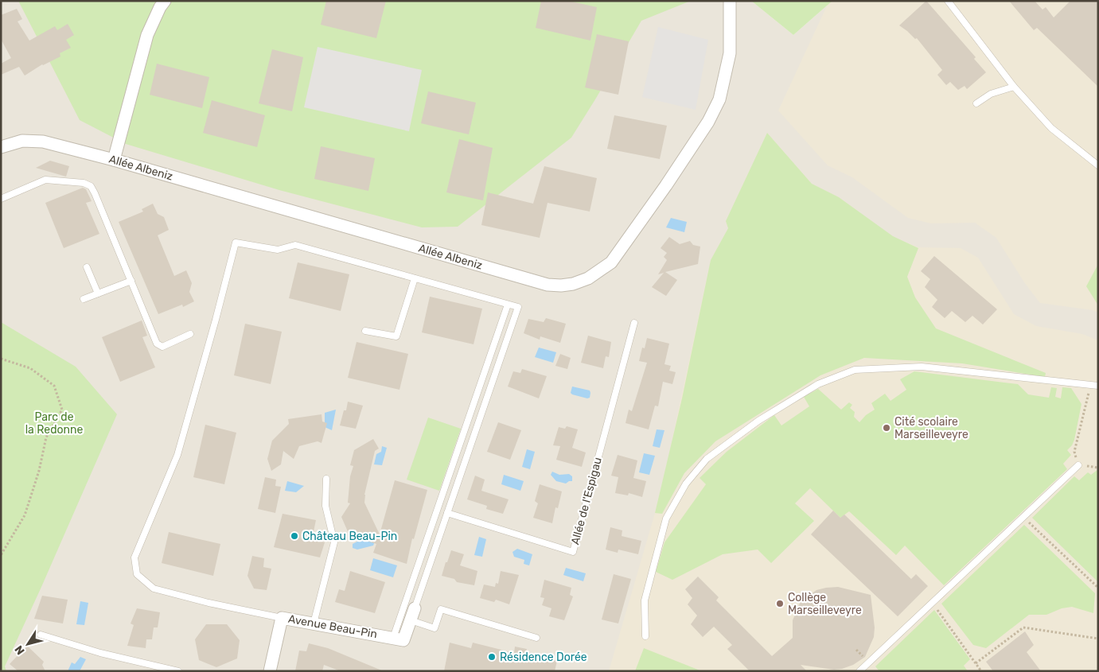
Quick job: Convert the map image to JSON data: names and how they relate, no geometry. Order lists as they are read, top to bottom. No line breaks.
{"streets":{"street":["Allée Albeniz","Avenue Beau-Pin"],"lane":["Allée de l'Espigau"]},"parks":["Parc de la Redonne"],"places":["Cité scolaire Marseilleveyre","Château Beau-Pin","Collège Marseilleveyre","Résidence Dorée"],"north":"bottom left"}
